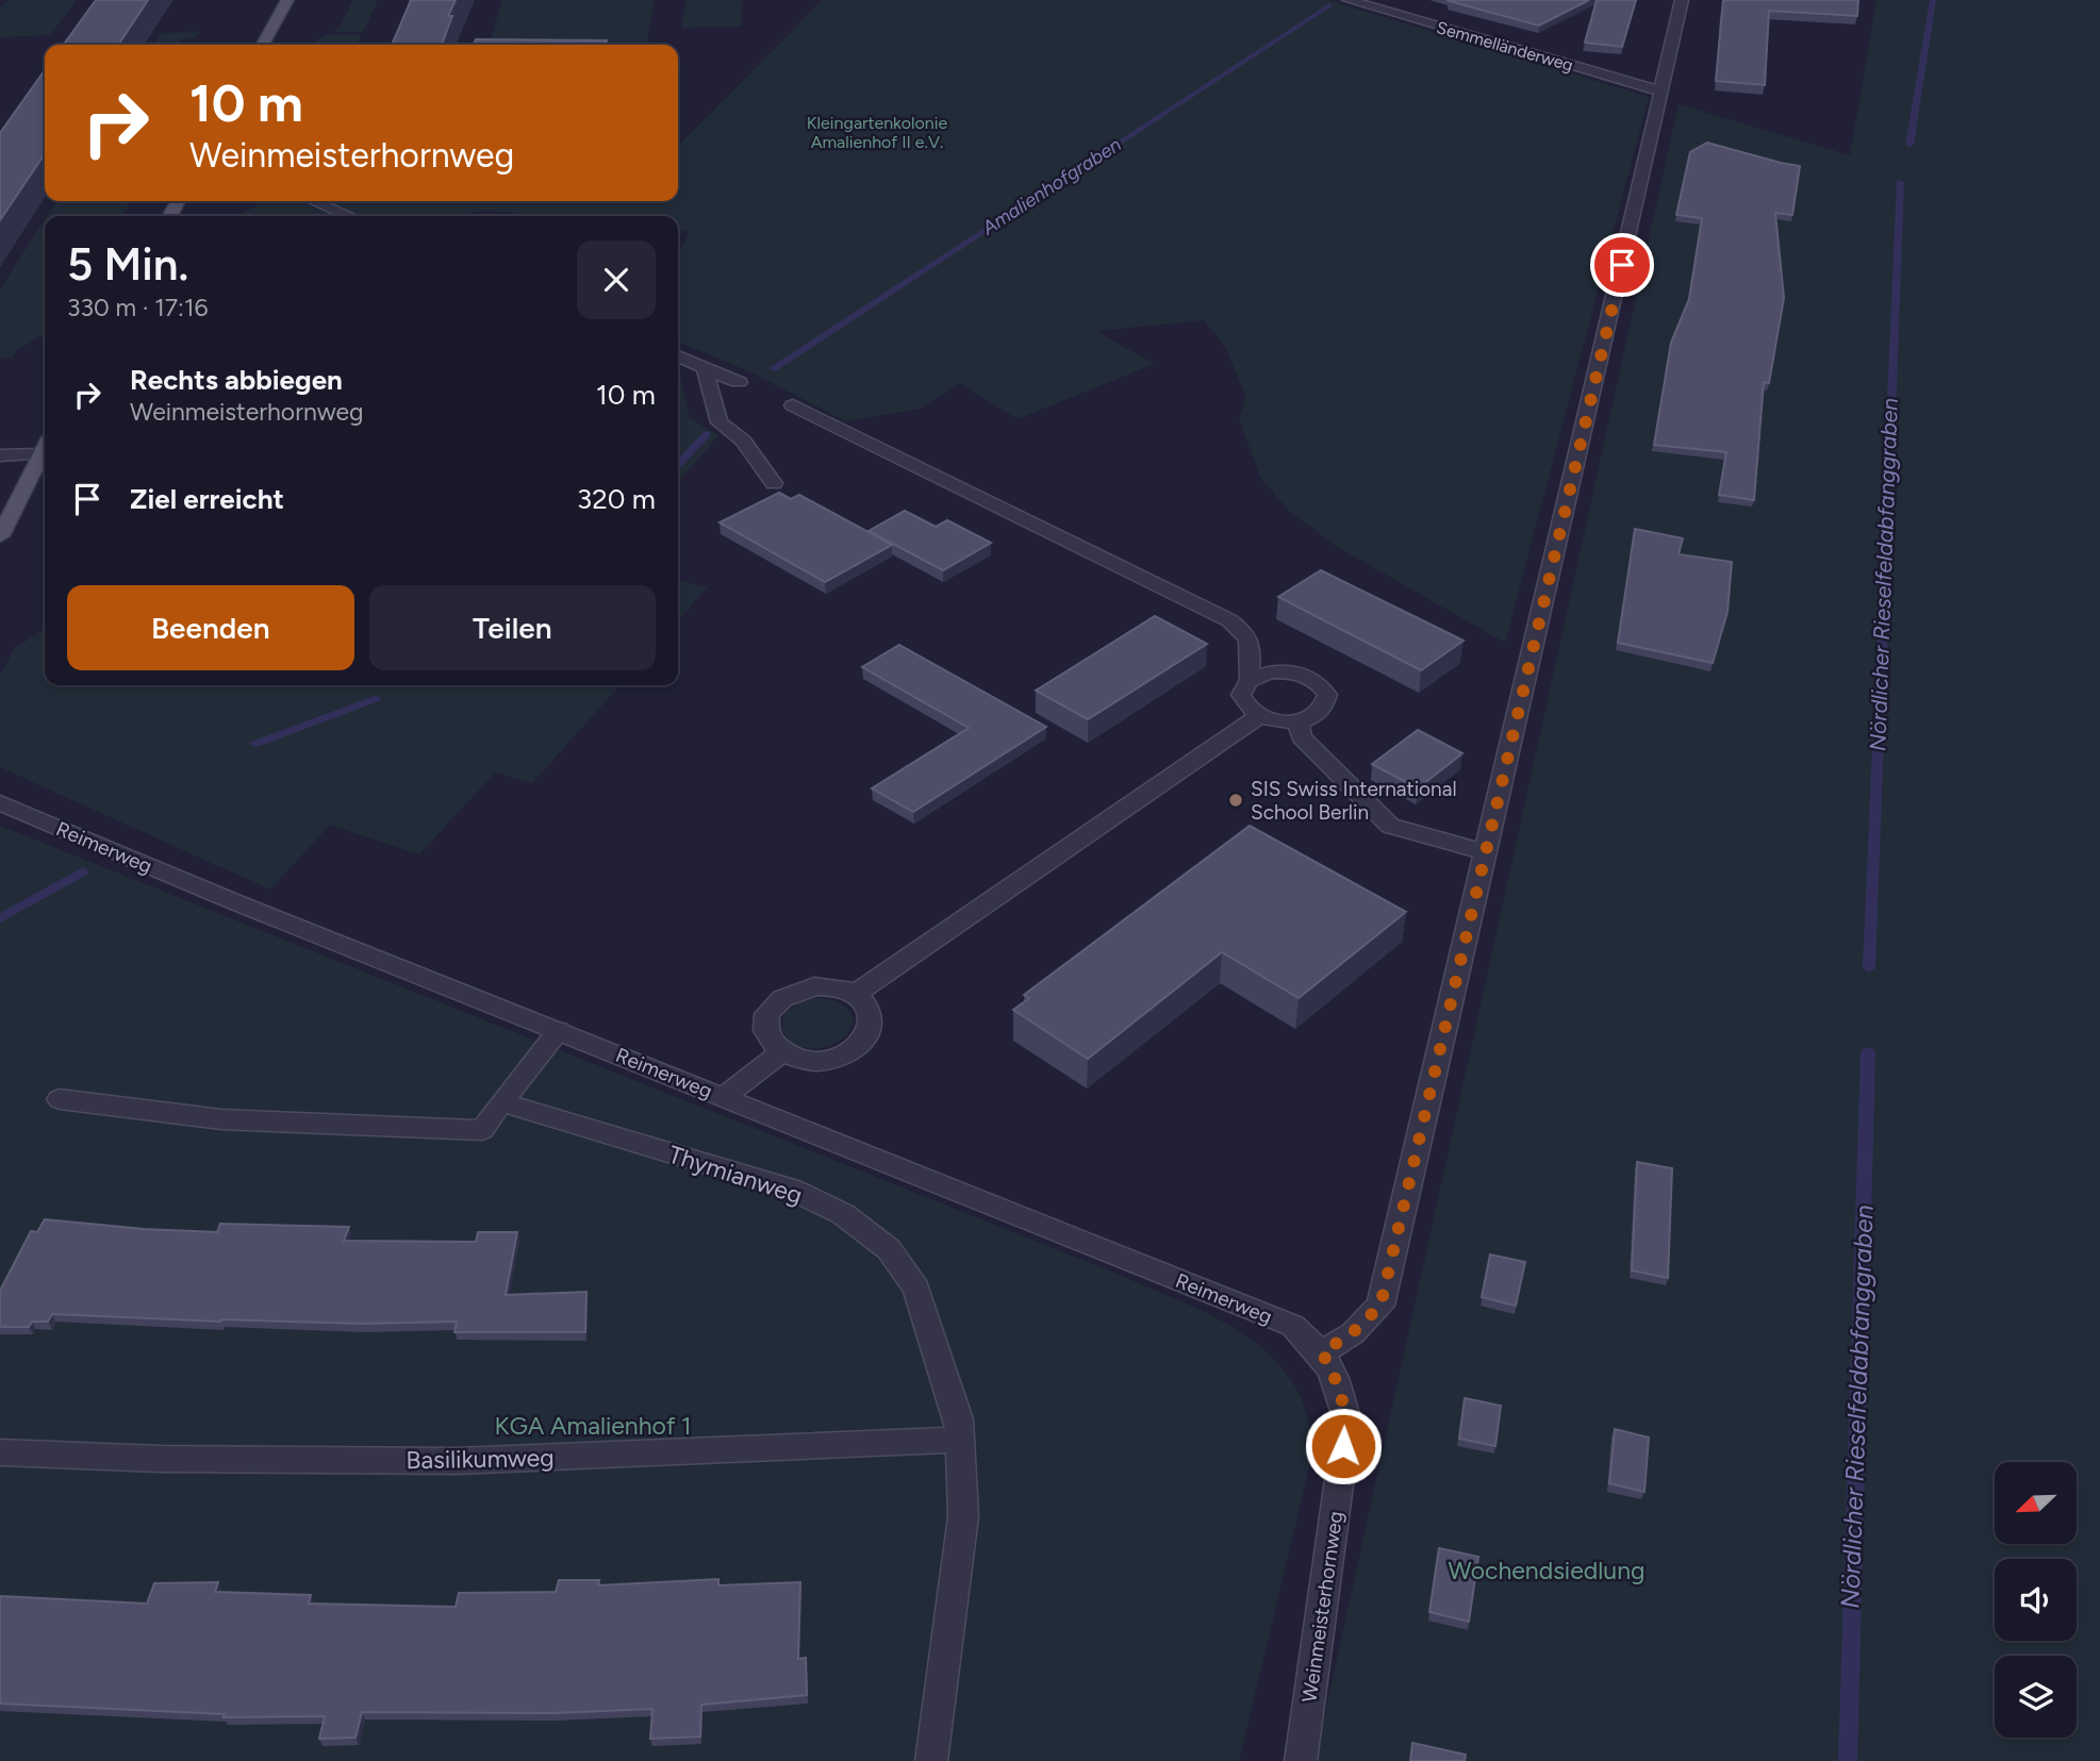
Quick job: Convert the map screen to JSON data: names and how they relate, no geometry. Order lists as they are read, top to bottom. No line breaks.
{"streets":{"street":["Semmelländerweg","Reimerweg","Thymianweg","Basilikumweg","Weinmeisterhornweg"]},"crossings":[["Reimerweg","Weinmeisterhornweg"],["Thymianweg","Basilikumweg"]],"water":["Amalienhofgraben","Nördlicher Rieselfeldabfanggraben"],"parks":["Kleingartenkolonie Amalienhof II e.V.","KGA Amalienhof 1","Wochendsiedlung"],"places":["SIS Swiss International School Berlin"],"north":"bottom left","page":{"turn":["10 m","Weinmeisterhornweg"],"heading":["5 Min.","330 m · 17:16"],"list":[{"name":"Rechts abbiegen","note":"Weinmeisterhornweg","value":"10 m"},{"name":"Ziel erreicht","value":"320 m"}],"buttons":["Beenden","Teilen"]}}
